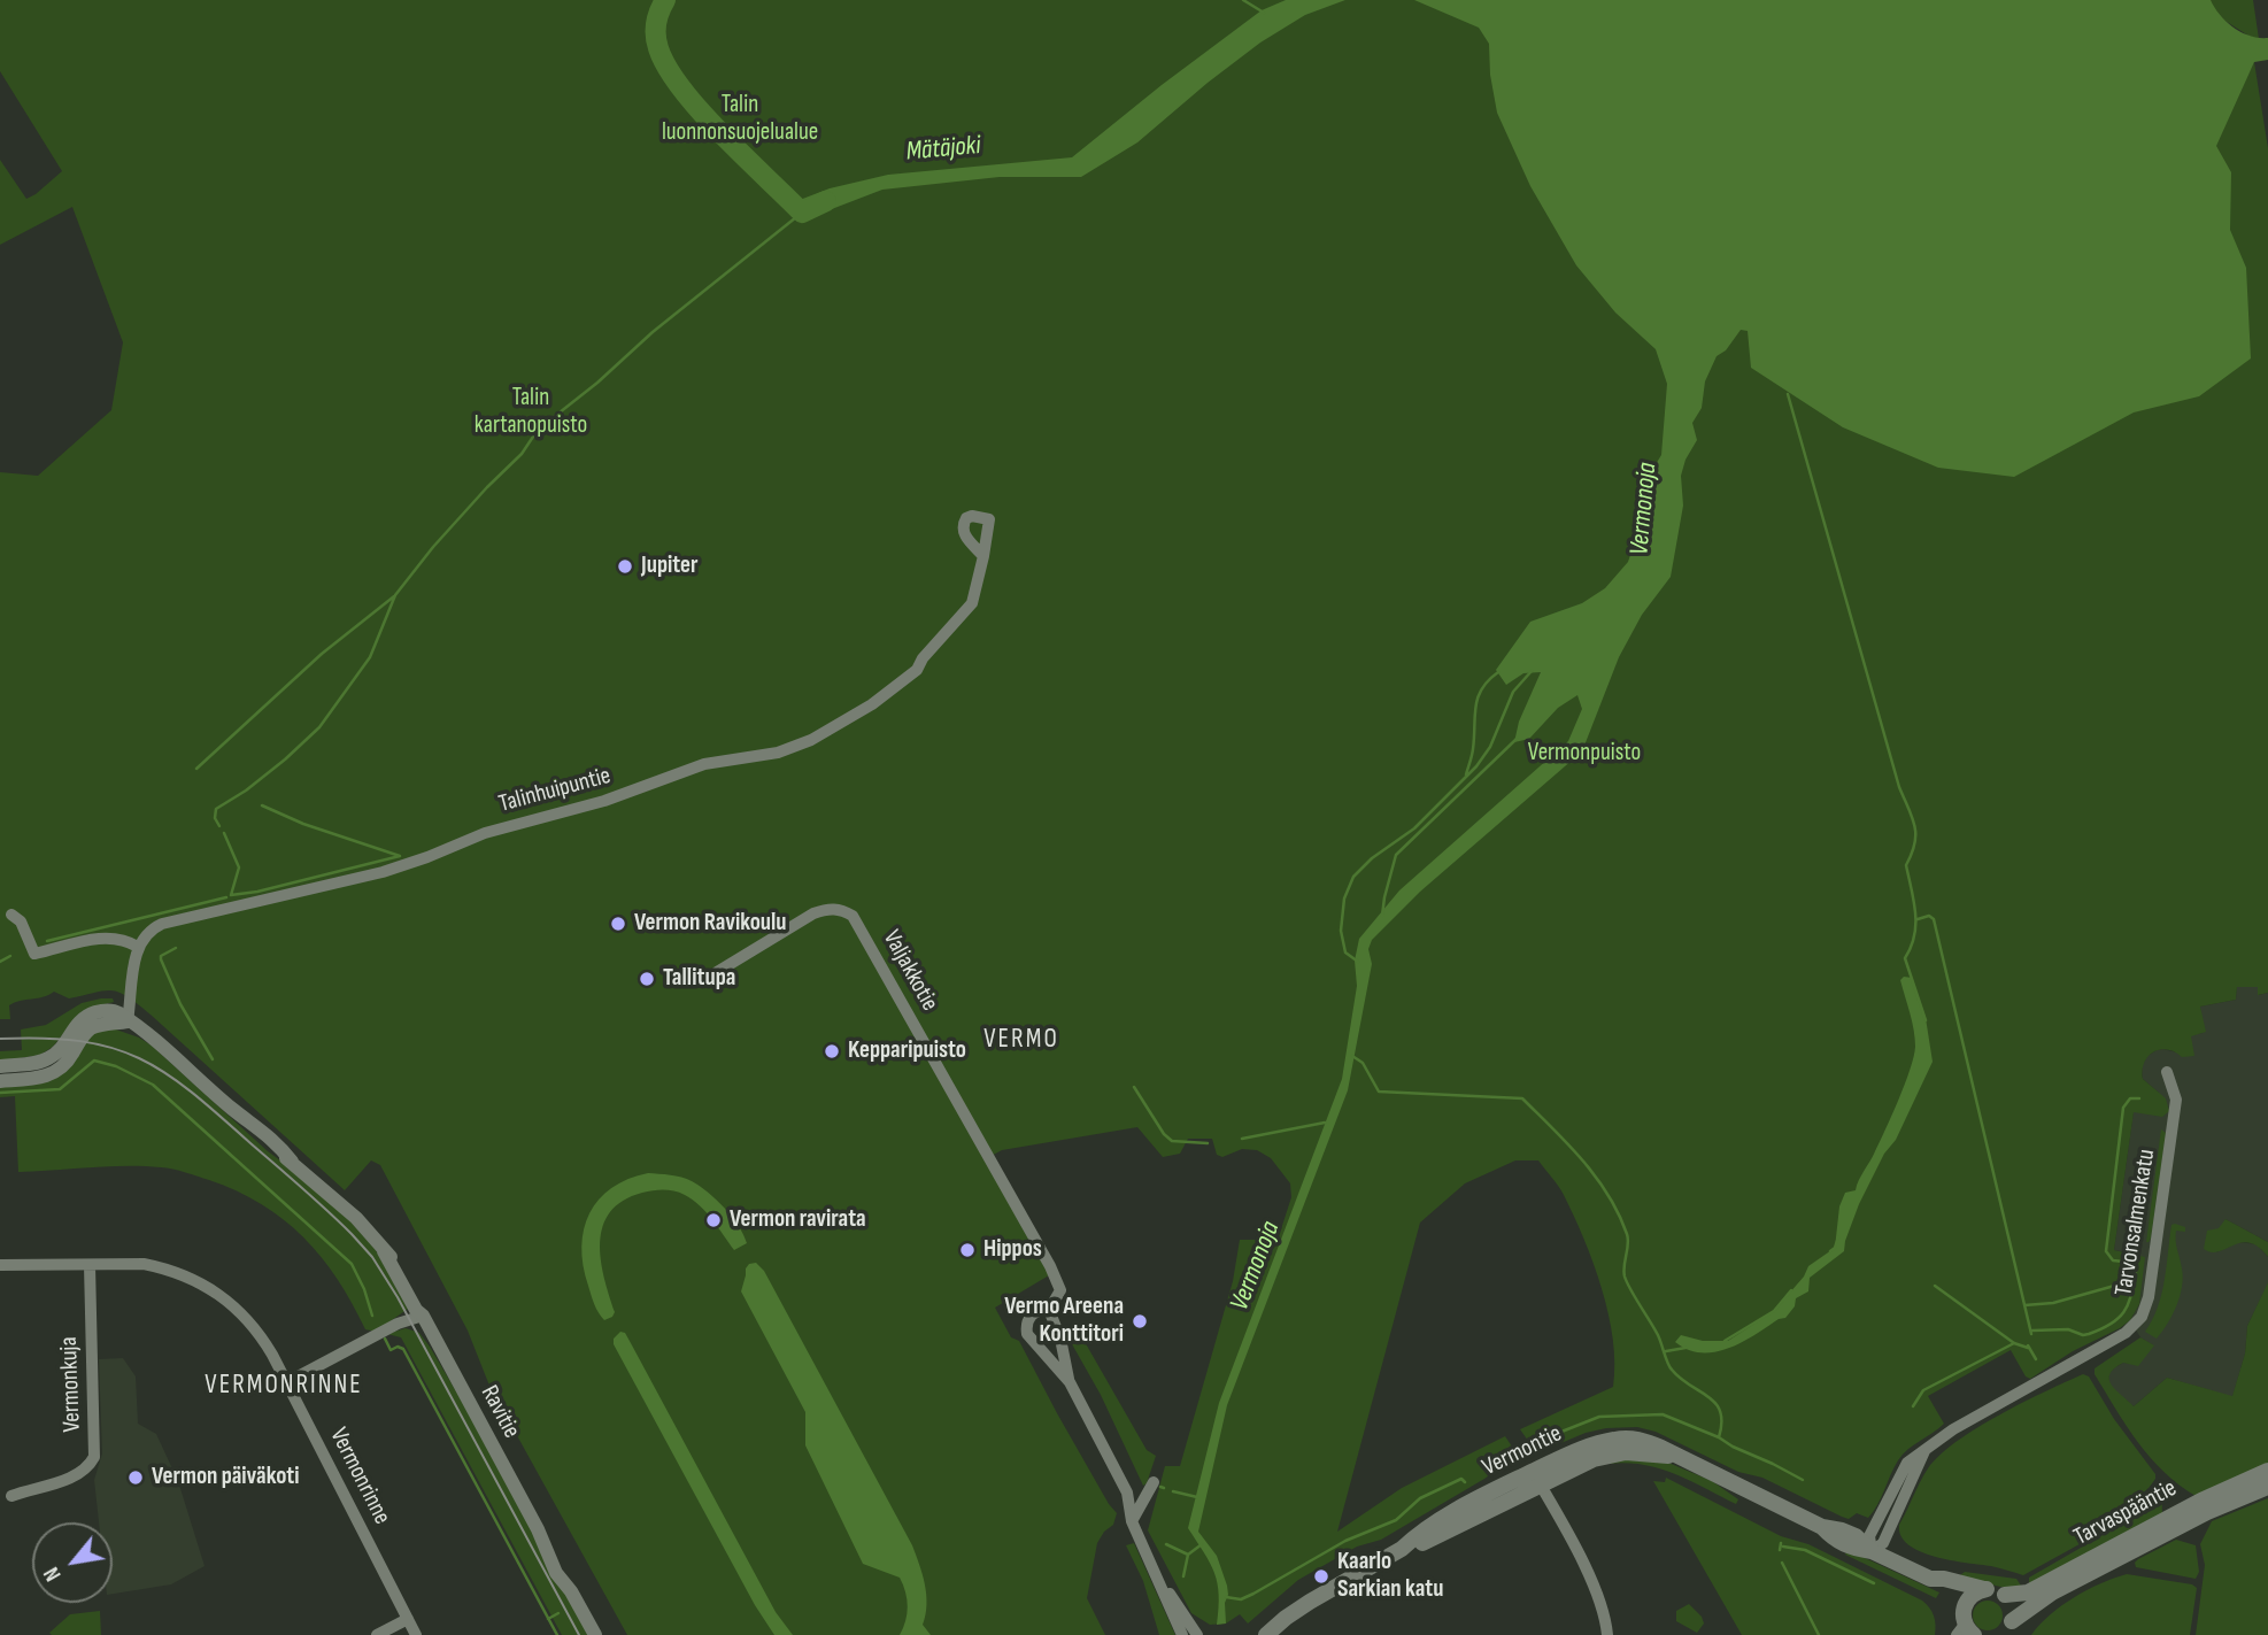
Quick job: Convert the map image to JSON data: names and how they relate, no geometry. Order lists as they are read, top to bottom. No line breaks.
{"streets":{"main road":["Vermontie","Tarvaspääntie"],"street":["Talinhuipuntie","Valjakkotie","Tarvonsalmenkatu","Vermonkuja","Ravitie","Vermonrinne"]},"crossings":[["Tarvonsalmenkatu","Vermontie"],["Vermonkuja","Vermonrinne"],["Vermontie","Tarvaspääntie"]],"districts":["VERMO","VERMONRINNE"],"water":["Mätäjoki","Vermonoja"],"parks":["Talin luonnonsuojelualue","Talin kartanopuisto","Vermonpuisto"],"places":["Jupiter","Vermon Ravikoulu","Tallitupa","Kepparipuisto","Vermon ravirata","Hippos","Vermo Areena Konttitori","Vermon päiväkoti","Kaarlo Sarkian katu"],"north":"bottom left"}
